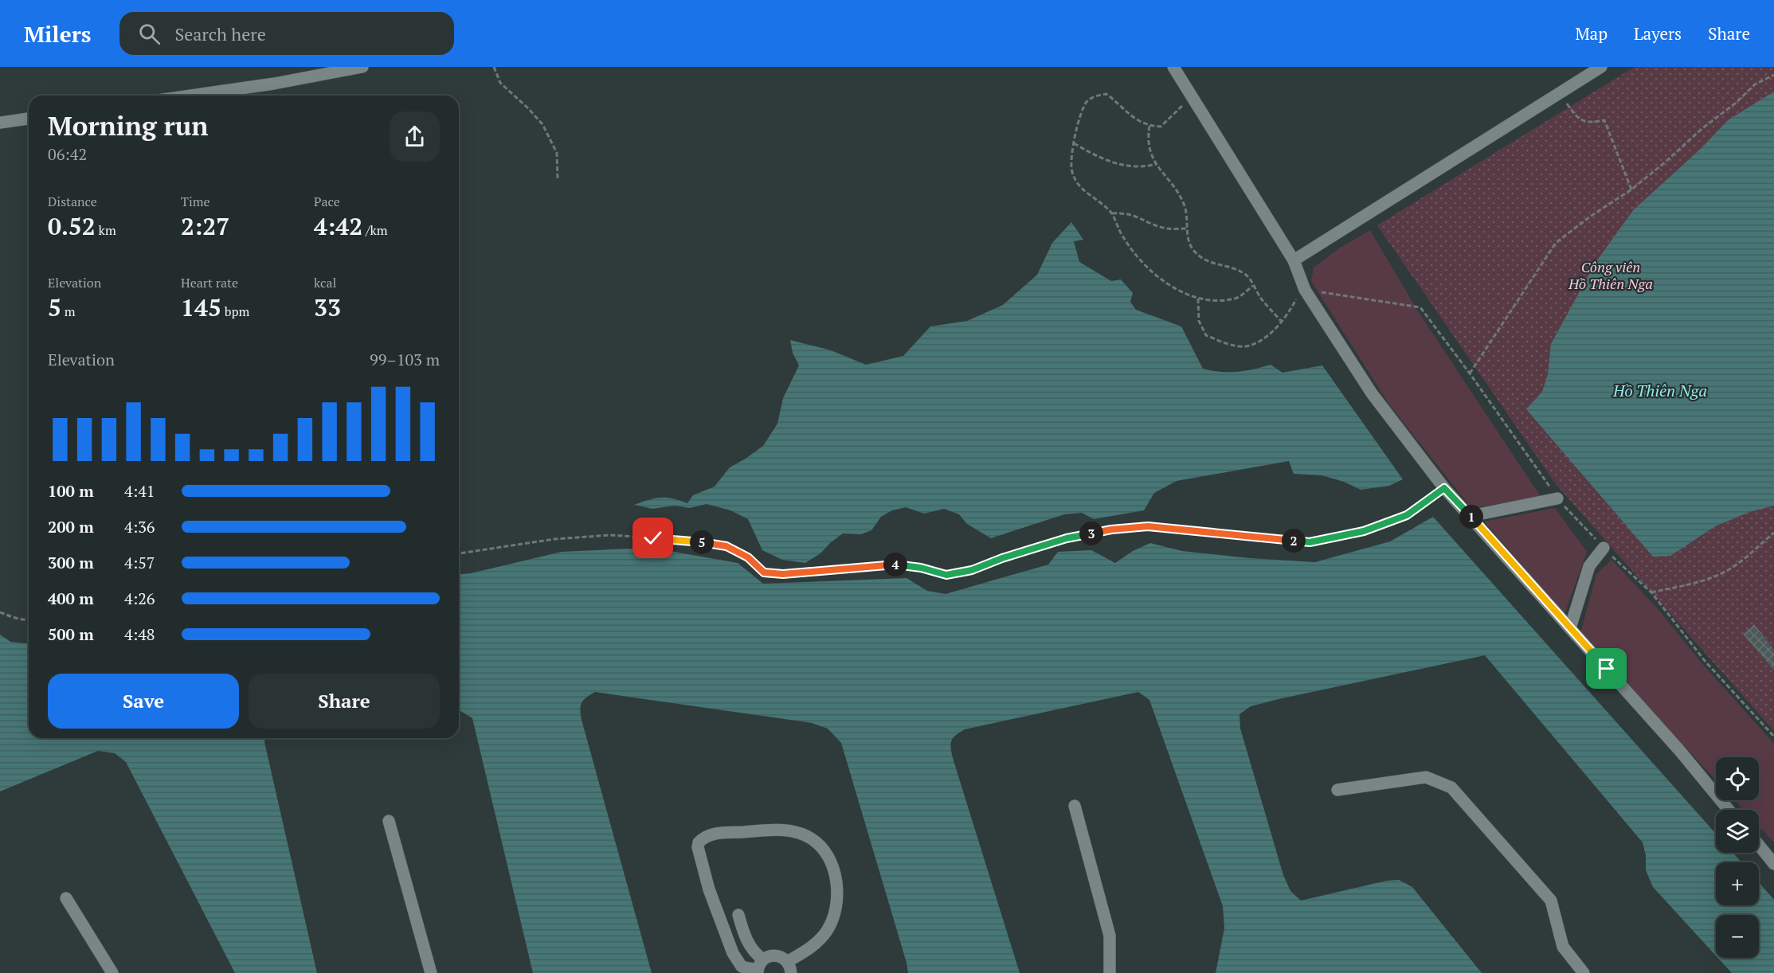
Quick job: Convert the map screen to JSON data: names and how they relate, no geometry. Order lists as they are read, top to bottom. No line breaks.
{"water":["Hồ Thiên Nga"],"parks":["Công viên Hồ Thiên Nga"],"page":{"header":"Milers","search":"Search here","nav":["Map","Layers","Share"],"heading":["Morning run","06:42"],"stats":[["Distance","0.52 km"],["Time","2:27"],["Pace","4:42 /km"],["Elevation","5 m"],["Heart rate","145 bpm"],["kcal","33"]],"chart":["Elevation","99–103 m"],"list":[{"name":"100 m","note":"4:41"},{"name":"200 m","note":"4:36"},{"name":"300 m","note":"4:57"},{"name":"400 m","note":"4:26"},{"name":"500 m","note":"4:48"}],"pins":["1","3","2","5","4"],"buttons":["Save","Share"],"map_buttons":["+","−"]}}
